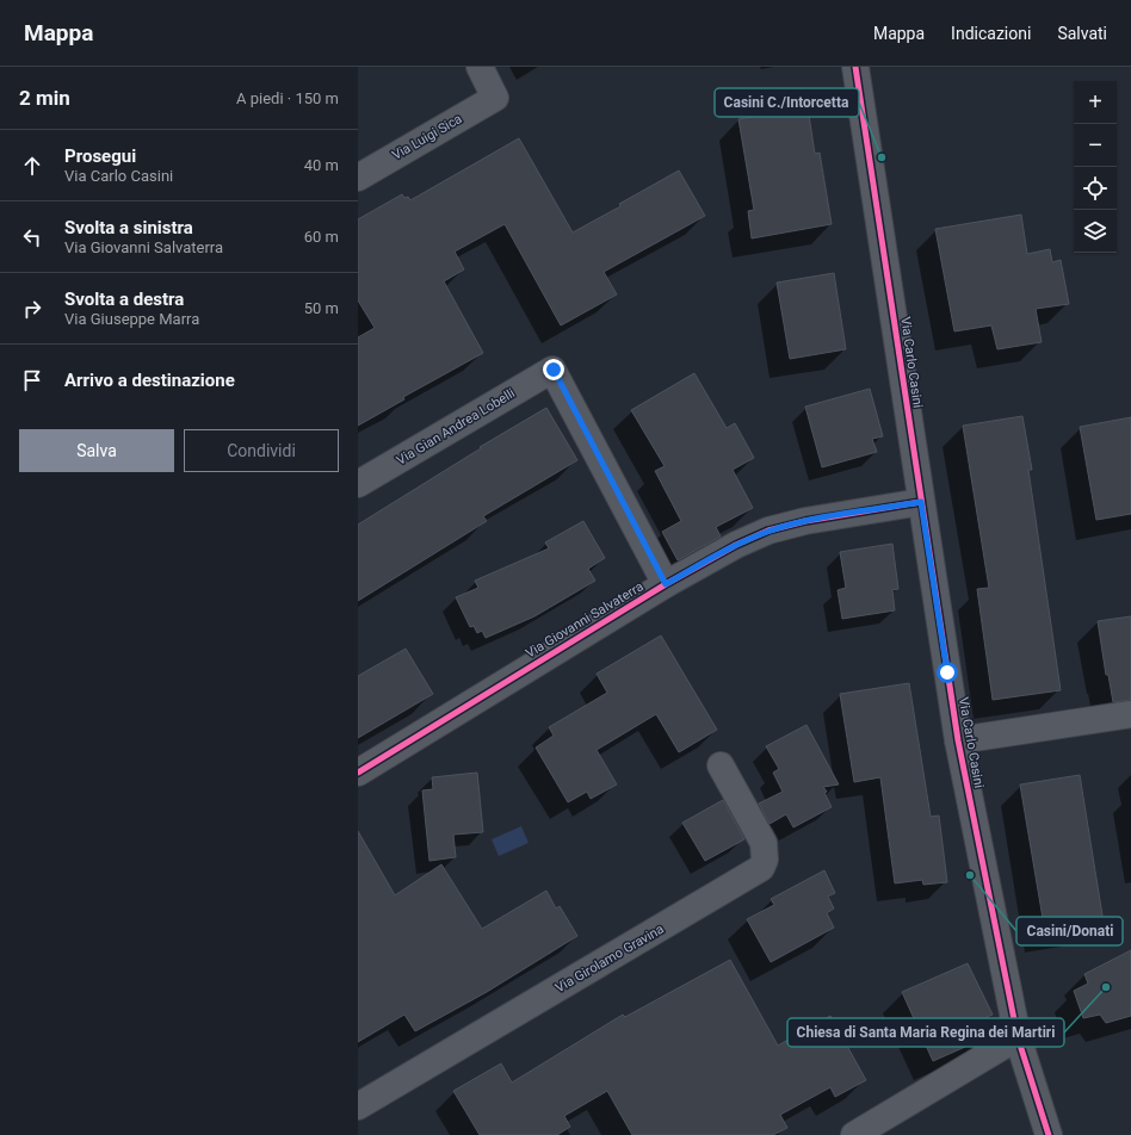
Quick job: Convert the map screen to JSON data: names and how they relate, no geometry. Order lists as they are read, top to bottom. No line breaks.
{"streets":{"street":["Via Luigi Sica","Via Carlo Casini","Via Gian Andrea Lobelli","Via Giovanni Salvaterra","Via Girolamo Gravina"]},"crossings":[["Via Carlo Casini","Via Giovanni Salvaterra"],["Via Gian Andrea Lobelli","Via Giovanni Salvaterra"]],"places":["Casini C./Intorcetta","Casini/Donati","Chiesa di Santa Maria Regina dei Martiri"],"page":{"header":"Mappa","nav":["Mappa","Indicazioni","Salvati"],"heading":["2 min","A piedi · 150 m"],"map_buttons":["+","−"],"list":[["Prosegui","Via Carlo Casini","40 m"],["Svolta a sinistra","Via Giovanni Salvaterra","60 m"],["Svolta a destra","Via Giuseppe Marra","50 m"],"Arrivo a destinazione"],"buttons":["Salva","Condividi"]}}
